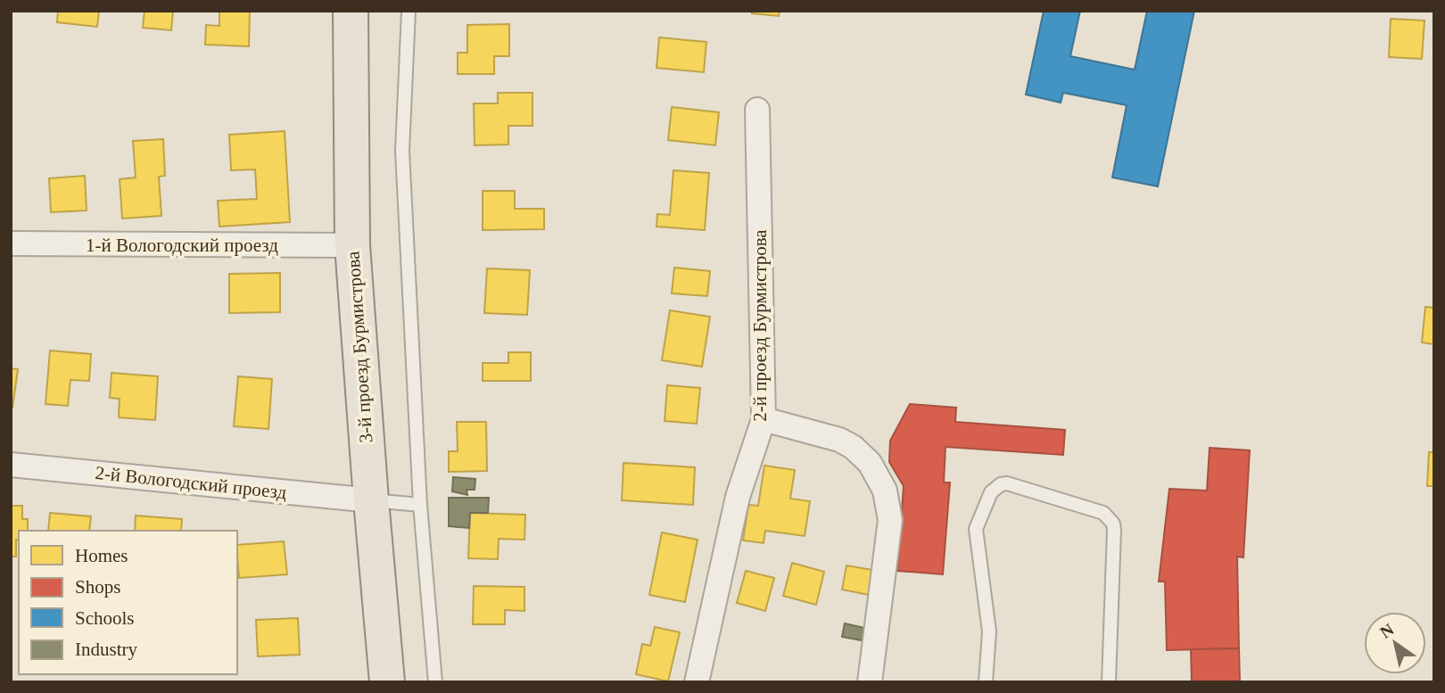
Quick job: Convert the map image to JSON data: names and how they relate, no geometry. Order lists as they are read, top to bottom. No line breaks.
{"streets":{"main road":["3-й проезд Бурмистрова"],"street":["1-й Вологодский проезд","2-й проезд Бурмистрова","2-й Вологодский проезд"]},"crossings":[["1-й Вологодский проезд","3-й проезд Бурмистрова"],["3-й проезд Бурмистрова","2-й Вологодский проезд"]],"legend":["Homes","Shops","Schools","Industry"],"north":"top left"}
